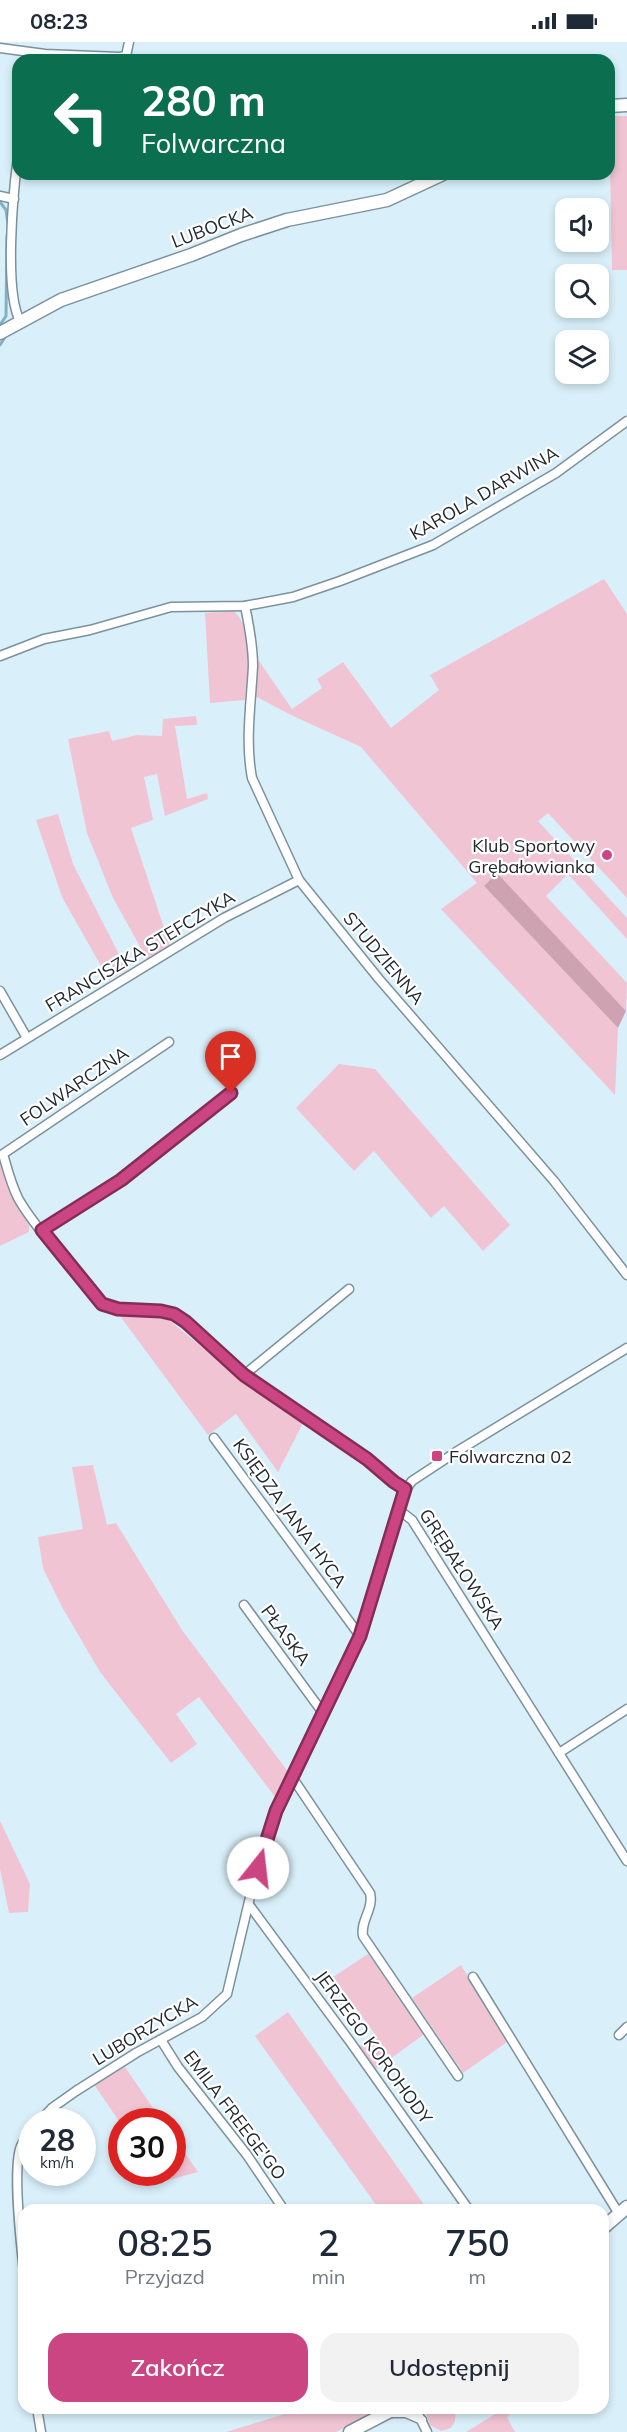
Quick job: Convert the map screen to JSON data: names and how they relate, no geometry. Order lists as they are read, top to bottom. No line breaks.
{"streets":{"street":["LUBOCKA","KAROLA DARWINA","FRANCISZKA STEFCZYKA","STUDZIENNA","FOLWARCZNA","KSIĘDZA JANA HYCA","GRĘBAŁOWSKA","PŁASKA","LUBORZYCKA","JERZEGO KOROHODY","EMILA FREEGE'GO"]},"crossings":[["KAROLA DARWINA","STUDZIENNA"],["FRANCISZKA STEFCZYKA","STUDZIENNA"],["FOLWARCZNA","GRĘBAŁOWSKA"],["KSIĘDZA JANA HYCA","LUBORZYCKA"],["GRĘBAŁOWSKA","LUBORZYCKA"],["PŁASKA","LUBORZYCKA"],["LUBORZYCKA","JERZEGO KOROHODY"],["LUBORZYCKA","EMILA FREEGE'GO"]],"places":{"other":["Klub Sportowy Grębałowianka"],"transit":["Folwarczna 02"]},"page":{"status":"08:23","turn":["280 m","Folwarczna"],"speed":"28 km/h","limit":"30","eta":["08:25","Przyjazd","2","min","750","m"],"buttons":["Zakończ","Udostępnij"]}}
